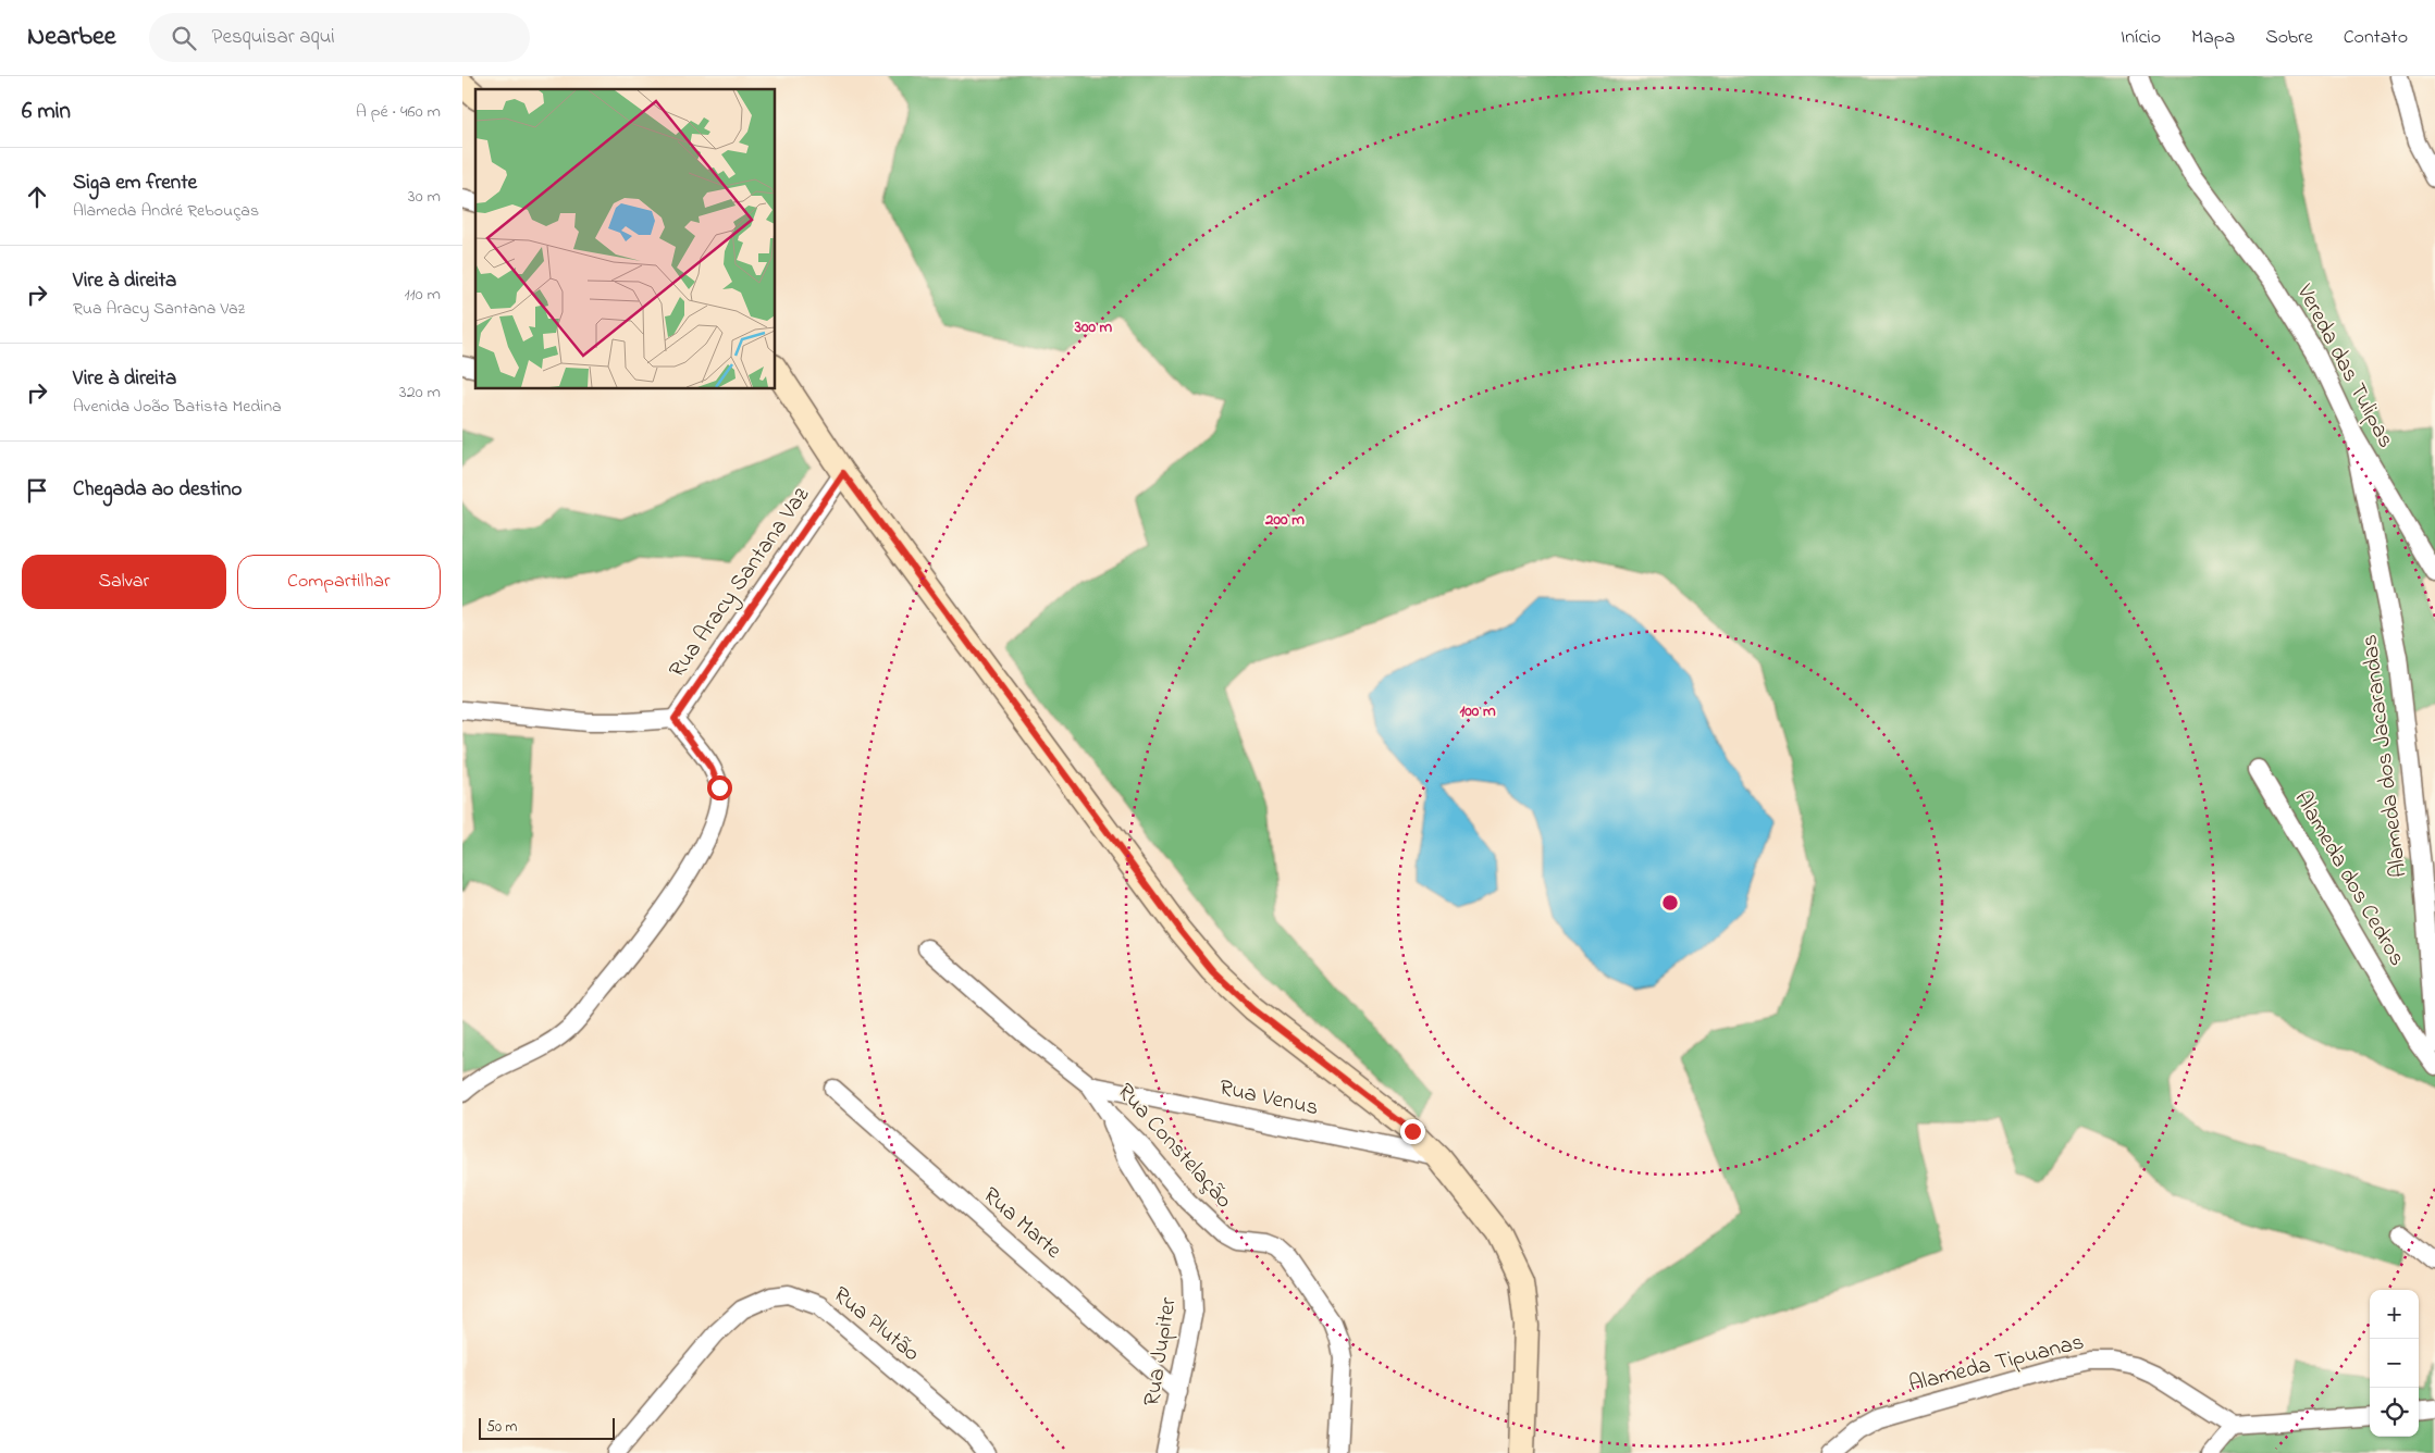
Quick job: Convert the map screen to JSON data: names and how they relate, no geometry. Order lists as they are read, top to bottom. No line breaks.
{"streets":{"street":["Vereda das Tulipas","Rua Aracy Santana Vaz","Alameda dos Jacarandas","Alameda dos Cedros","Rua Venus","Rua Constelação","Rua Marte","Rua Plutão","Rua Jupiter","Alameda Tipuanas"]},"crossings":[["Vereda das Tulipas","Alameda dos Jacarandas"],["Rua Venus","Rua Constelação"],["Rua Constelação","Rua Jupiter"],["Rua Marte","Rua Jupiter"]],"scale_bar":"50 m","page":{"header":"Nearbee","search":"Pesquisar aqui","nav":["Início","Mapa","Sobre","Contato"],"heading":["6 min","A pé · 460 m"],"list":[["Siga em frente","Alameda André Rebouças","30 m"],["Vire à direita","Rua Aracy Santana Vaz","110 m"],["Vire à direita","Avenida João Batista Medina","320 m"],"Chegada ao destino"],"buttons":["Salvar","Compartilhar"],"map_buttons":["+","−"],"scale":"50 m"},"rings":["300 m","200 m","100 m"]}
